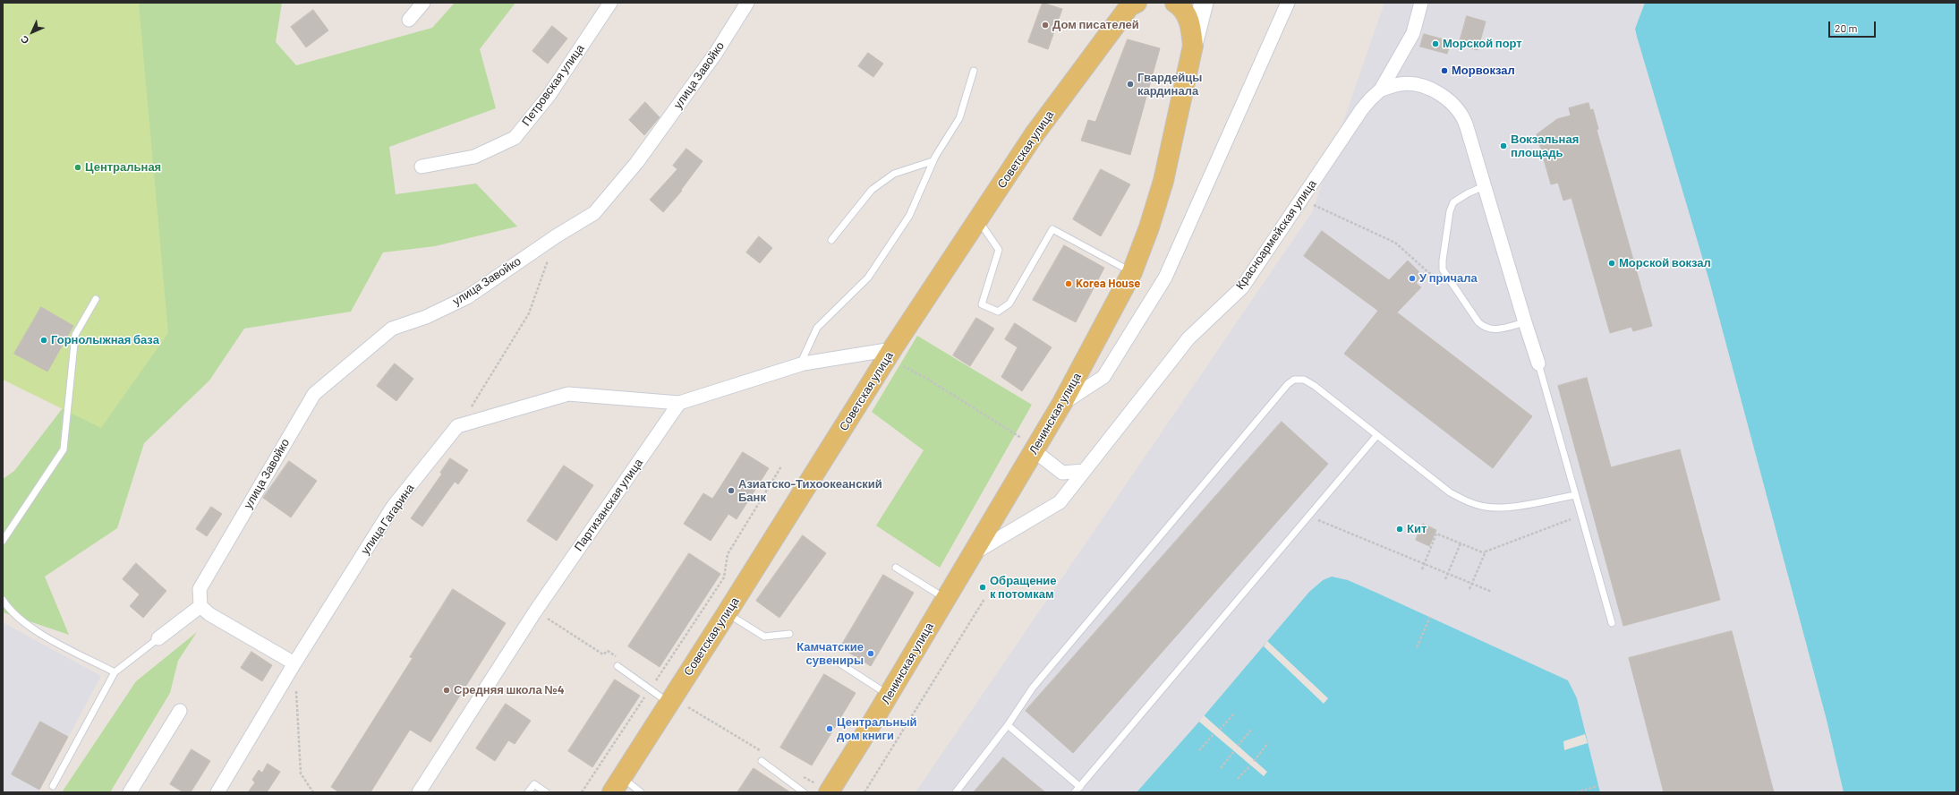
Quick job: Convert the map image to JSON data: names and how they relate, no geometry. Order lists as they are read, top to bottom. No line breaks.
{"streets":{"main road":["Советская улица","Ленинская улица"],"street":["улица Завойко","Петровская улица","Красноармейская улица","Партизанская улица","улица Гагарина"]},"crossings":[["Красноармейская улица","Ленинская улица"]],"places":["Дом писателей","Морской порт","Морвокзал","Гвардейцы кардинала","Вокзальная площадь","Центральная","Морской вокзал","У причала","Korea House","Горнолыжная база","Азиатско-Тихоокеанский Банк","Кит","Обращение к потомкам","Камчатские сувениры","Средняя школа №4","Центральный дом книги"],"scale_bar":"20 m","north":"bottom left"}
